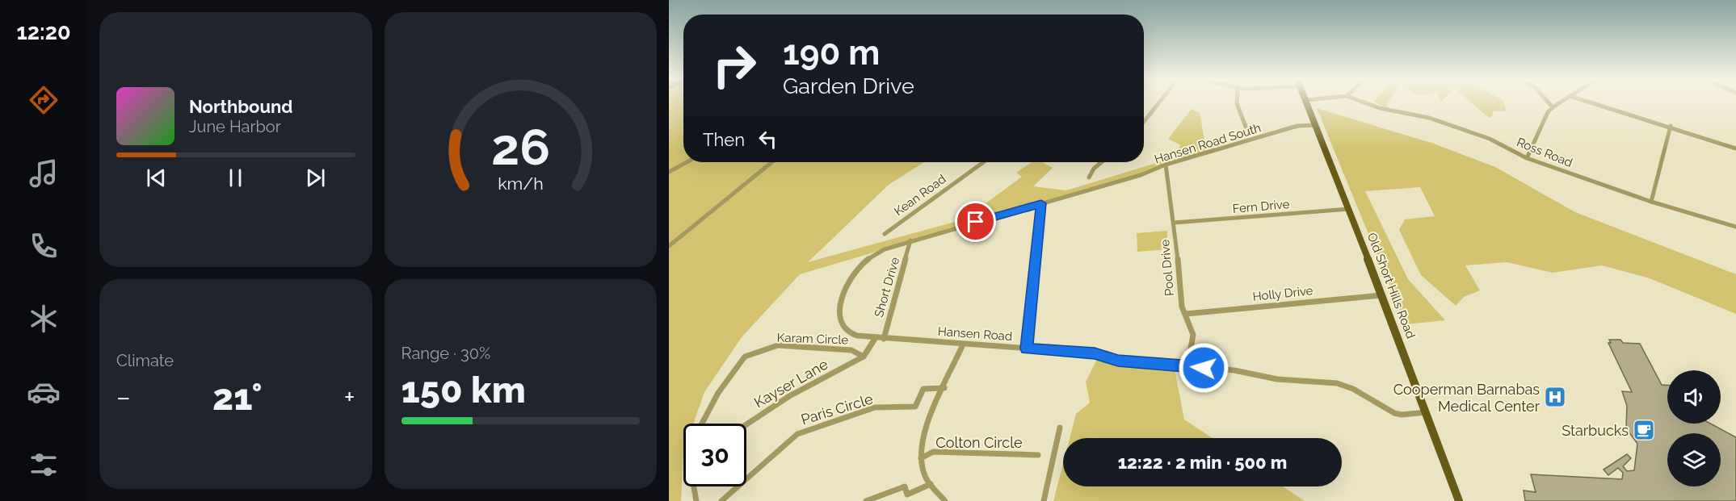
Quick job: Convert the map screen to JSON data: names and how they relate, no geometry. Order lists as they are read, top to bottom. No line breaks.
{"streets":{"main road":["Old Short Hills Road"],"street":["Hansen Road South","Ross Road","Kean Road","Fern Drive","Pool Drive","Short Drive","Holly Drive","Hansen Road","Karam Circle","Kayser Lane","Paris Circle","Colton Circle"]},"crossings":[["Hansen Road South","Pool Drive"],["Hansen Road South","Old Short Hills Road"],["Hansen Road South","Short Drive"],["Hansen Road South","Hansen Road"],["Fern Drive","Pool Drive"],["Fern Drive","Old Short Hills Road"],["Pool Drive","Holly Drive"],["Pool Drive","Hansen Road"],["Old Short Hills Road","Holly Drive"],["Old Short Hills Road","Hansen Road"],["Short Drive","Hansen Road"],["Hansen Road","Karam Circle"],["Karam Circle","Kayser Lane"]],"places":{"hospital":["Cooperman Barnabas Medical Center"],"cafe":["Starbucks"]},"page":{"tabs":"12:20","turn":["190 m","Garden Drive"],"song":["Northbound","June Harbor"],"then":"Then","tile":["Climate",["Range · 30%","150 km"]],"heat":["−","21°","+"],"limit":"30","trip":"12:22 · 2 min · 500 m","gauge":["26","km/h"]}}
